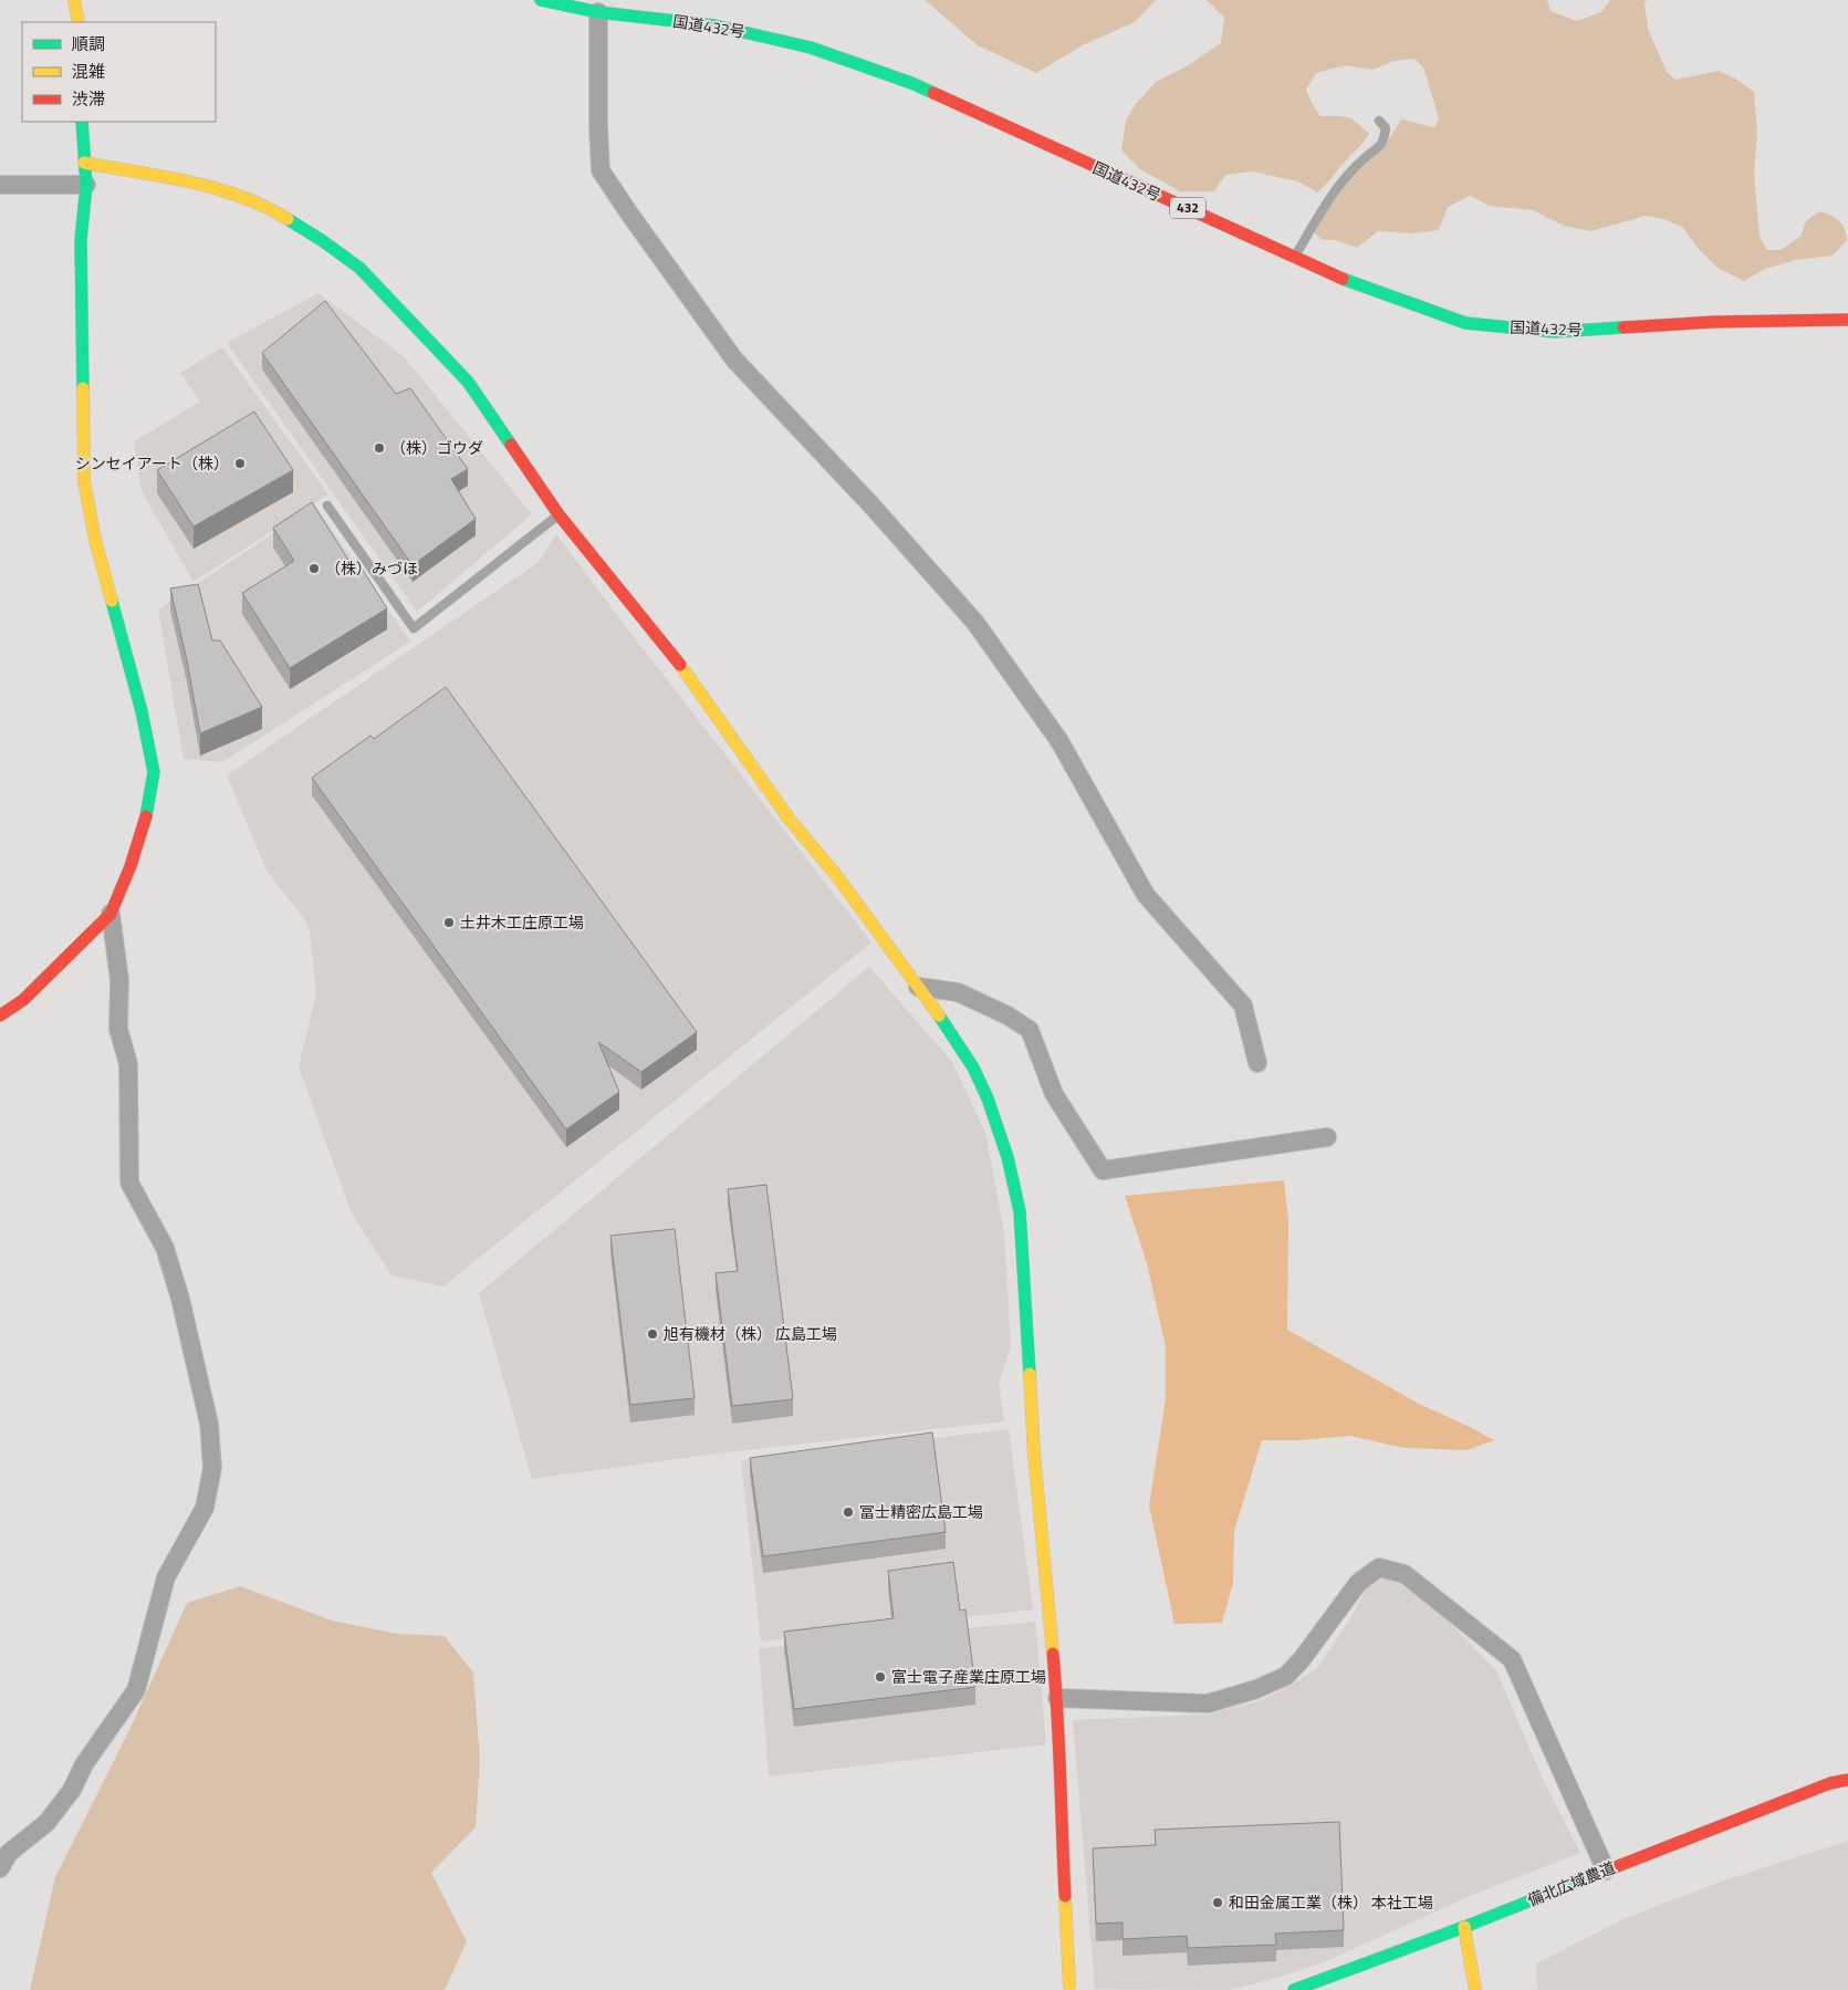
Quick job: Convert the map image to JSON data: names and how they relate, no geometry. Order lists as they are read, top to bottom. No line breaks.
{"streets":{"main road":["国道432号","432","備北広域農道"]},"places":["（株）ゴウダ","シンセイアート（株）","（株）みづほ","土井木工庄原工場","旭有機材（株） 広島工場","冨士精密広島工場","富士電子産業庄原工場","和田金属工業（株） 本社工場"],"legend":["順調","混雑","渋滞"]}
